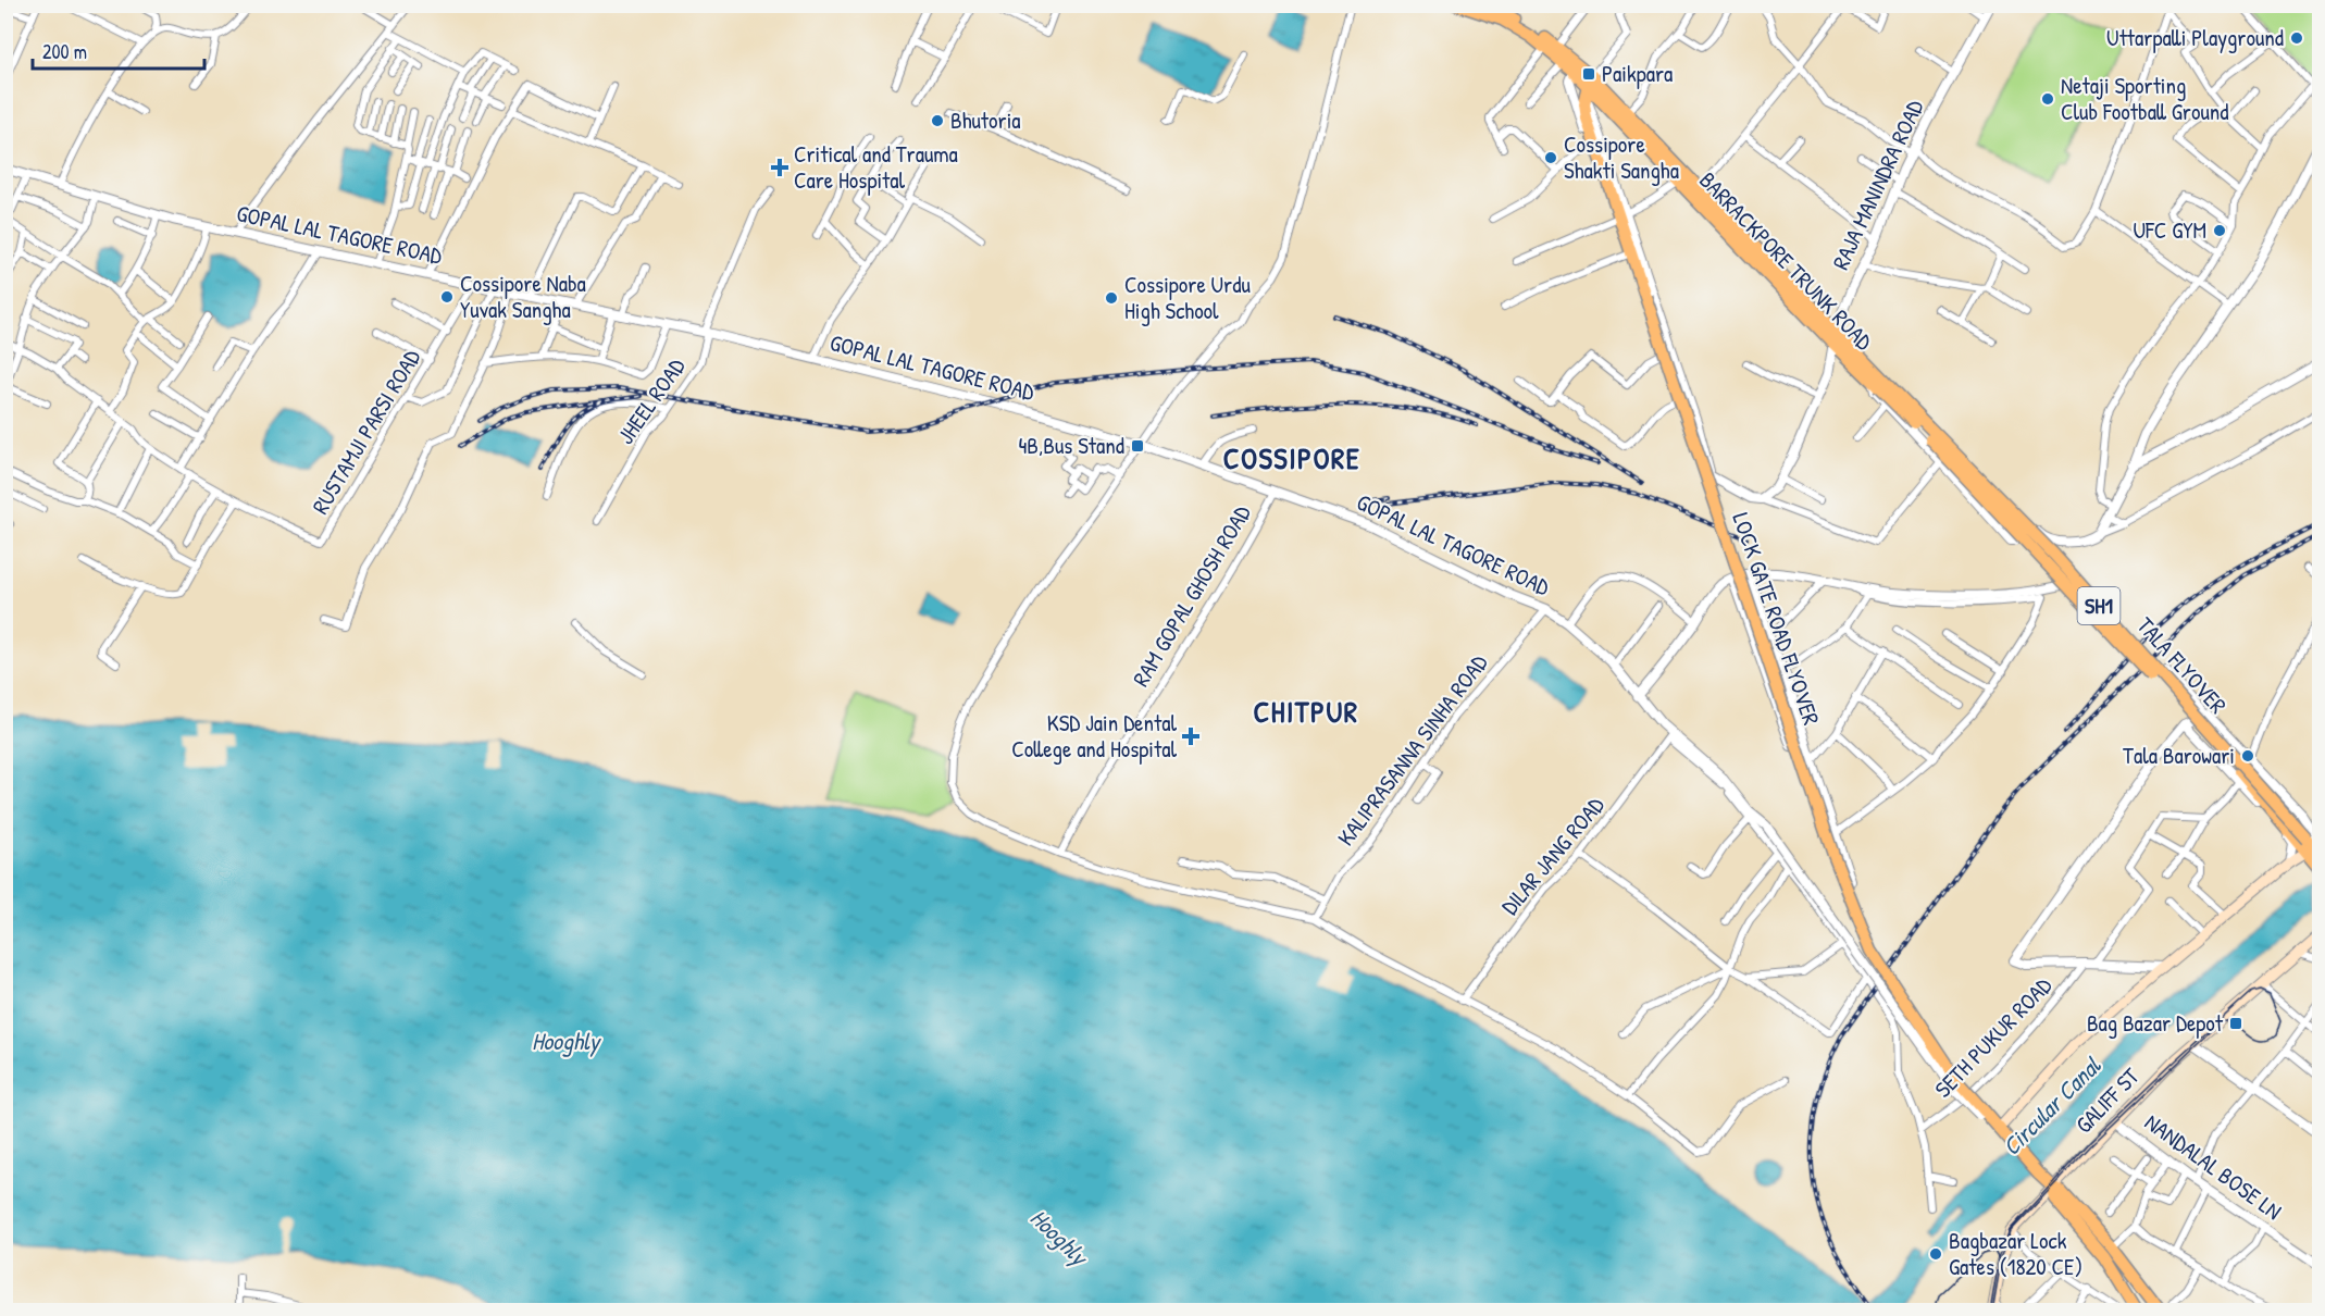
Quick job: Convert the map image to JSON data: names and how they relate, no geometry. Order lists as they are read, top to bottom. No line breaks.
{"streets":{"main road":["BARRACKPORE TRUNK ROAD","SH1","LOCK GATE ROAD FLYOVER","TALA FLYOVER","GALIFF ST"],"street":["RAJA MANINDRA ROAD","GOPAL LAL TAGORE ROAD","JHEEL ROAD","RUSTAMJI PARSI ROAD","RAM GOPAL GHOSH ROAD","KALIPRASANNA SINHA ROAD","DILAR JANG ROAD","SETH PUKUR ROAD","NANDALAL BOSE LN"]},"crossings":[["RAJA MANINDRA ROAD","BARRACKPORE TRUNK ROAD"],["GOPAL LAL TAGORE ROAD","JHEEL ROAD"],["GOPAL LAL TAGORE ROAD","RUSTAMJI PARSI ROAD"],["GOPAL LAL TAGORE ROAD","RAM GOPAL GHOSH ROAD"],["GOPAL LAL TAGORE ROAD","LOCK GATE ROAD FLYOVER"],["GOPAL LAL TAGORE ROAD","KALIPRASANNA SINHA ROAD"],["GOPAL LAL TAGORE ROAD","DILAR JANG ROAD"],["BARRACKPORE TRUNK ROAD","LOCK GATE ROAD FLYOVER"],["BARRACKPORE TRUNK ROAD","TALA FLYOVER"],["SH1","TALA FLYOVER"],["LOCK GATE ROAD FLYOVER","GALIFF ST"],["GALIFF ST","NANDALAL BOSE LN"]],"districts":["COSSIPORE","CHITPUR"],"water":["Hooghly","Circular Canal"],"places":{"other":["Uttarpalli Playground","Netaji Sporting Club Football Ground","Bhutoria","Cossipore Shakti Sangha","UFC GYM","Cossipore Naba Yuvak Sangha","Cossipore Urdu High School","Tala Barowari","Bagbazar Lock Gates (1820 CE)"],"transit":["Paikpara","4B,Bus Stand","Bag Bazar Depot"],"health":["Critical and Trauma Care Hospital","KSD Jain Dental College and Hospital"]},"scale_bar":"200 m"}
